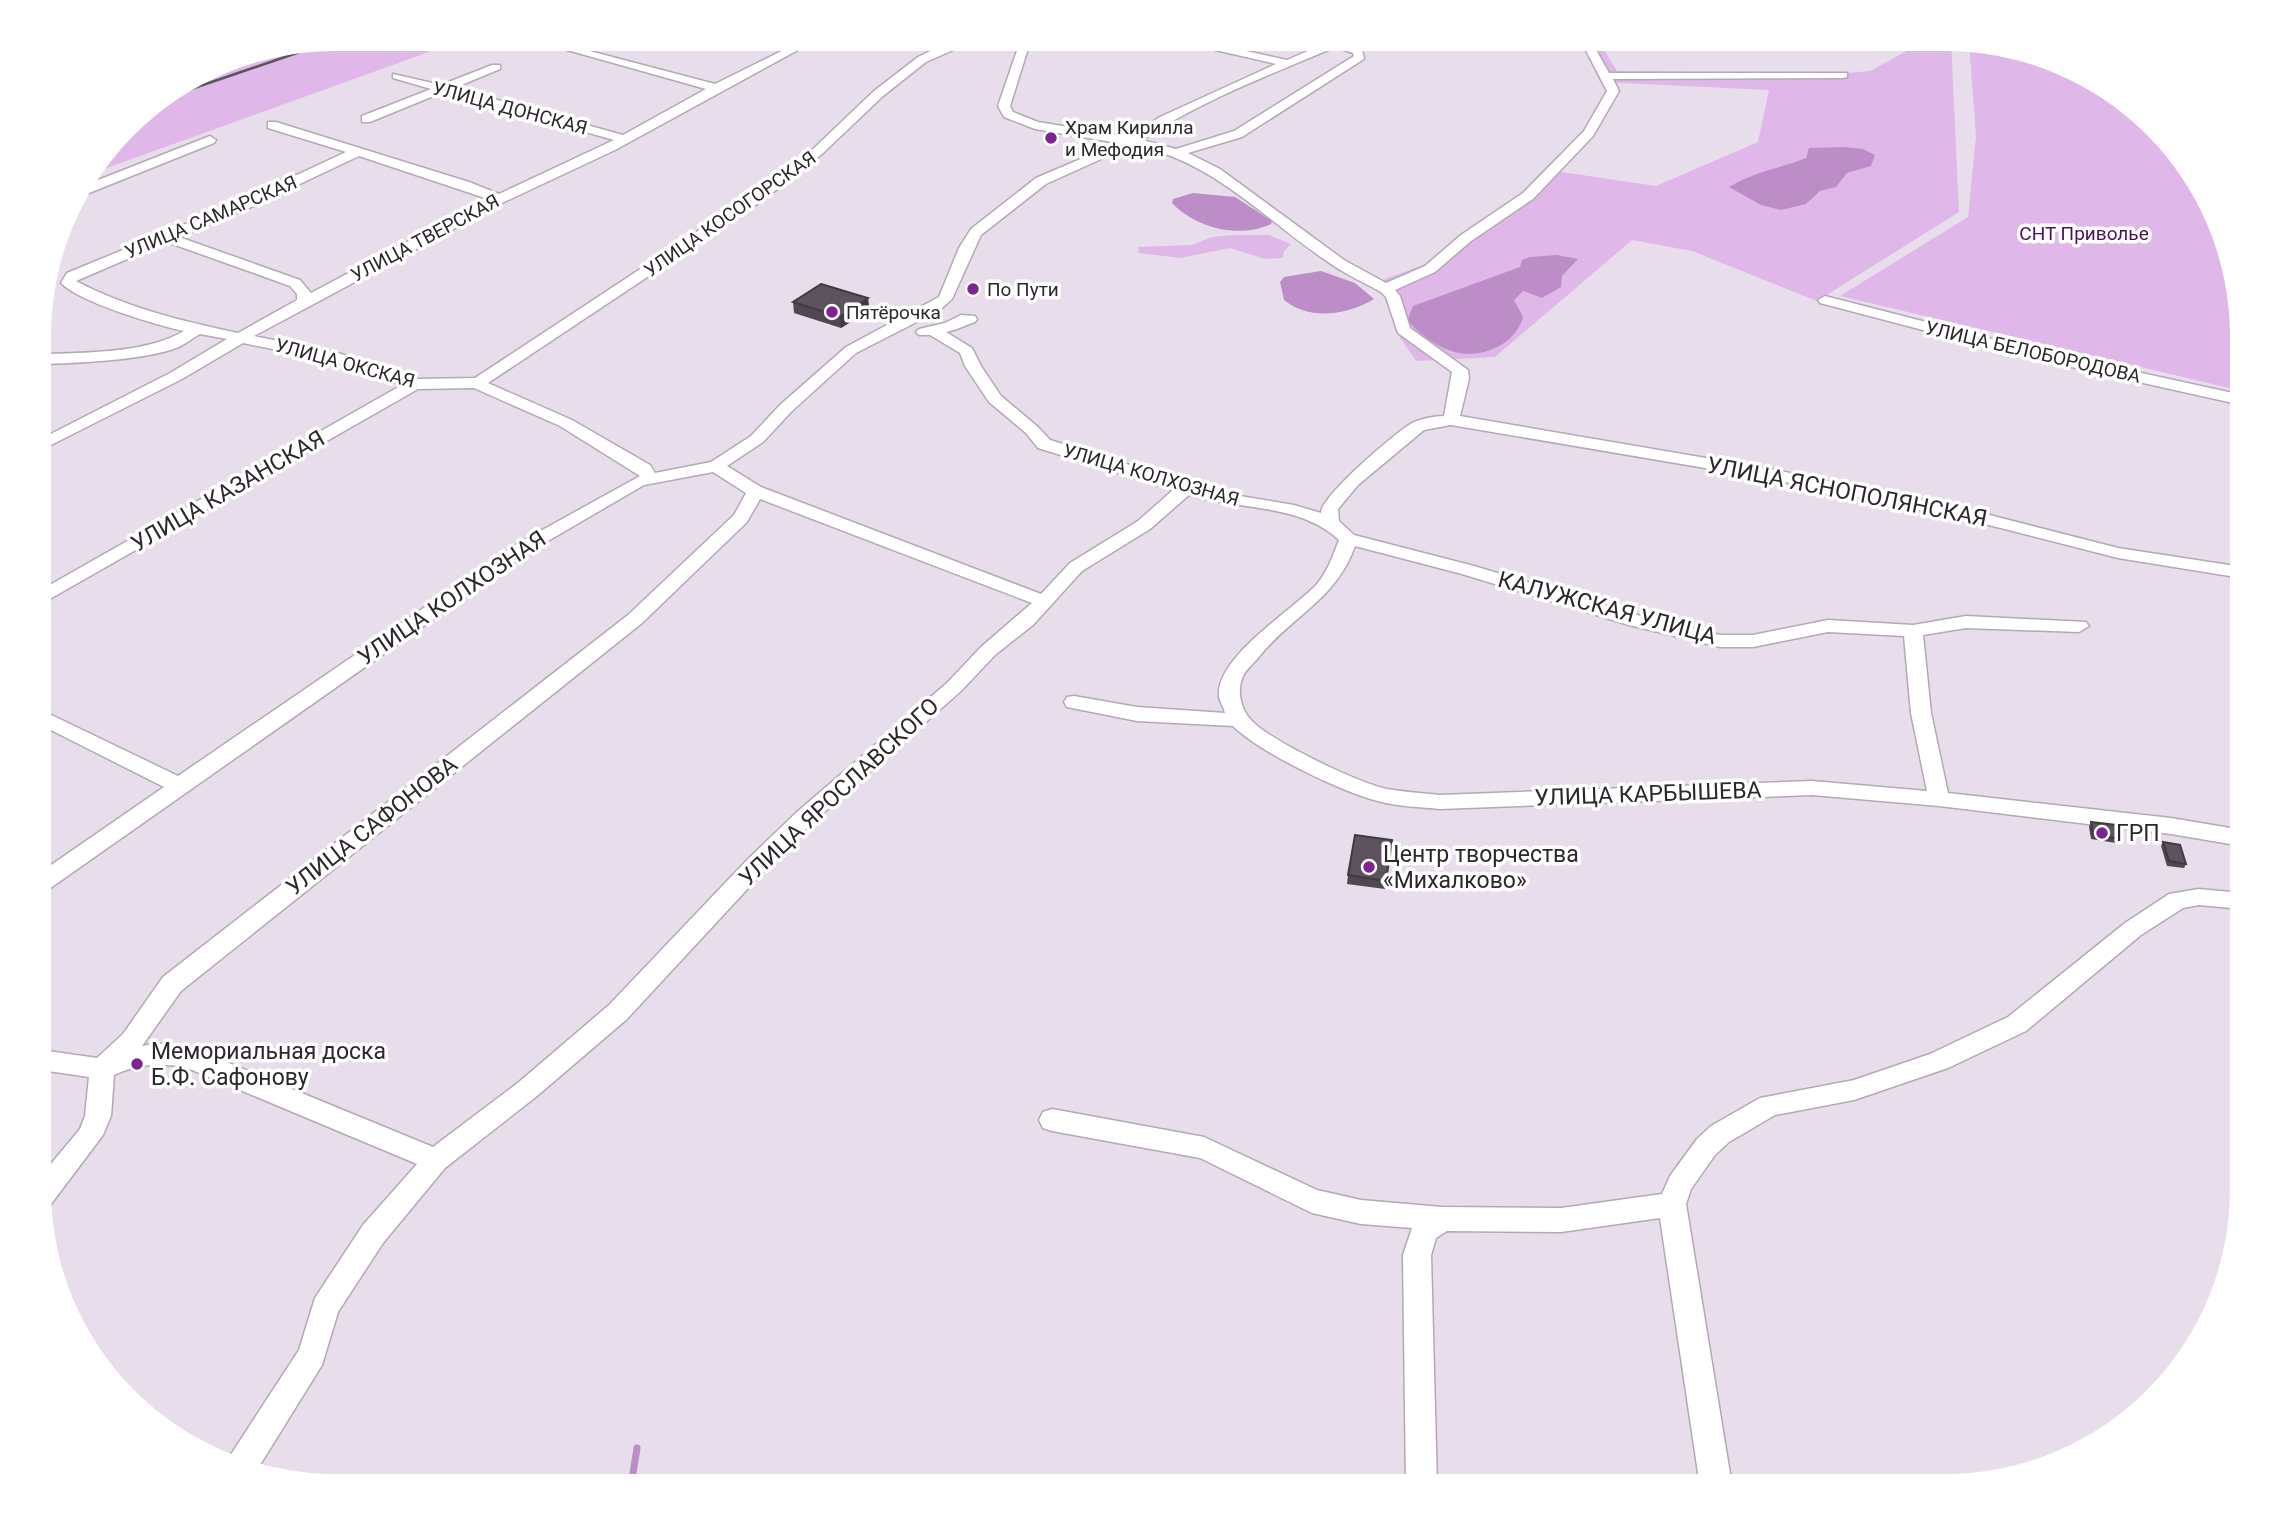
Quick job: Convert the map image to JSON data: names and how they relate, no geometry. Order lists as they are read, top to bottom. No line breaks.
{"streets":{"street":["УЛИЦА ДОНСКАЯ","УЛИЦА КОСОГОРСКАЯ","УЛИЦА САМАРСКАЯ","УЛИЦА ТВЕРСКАЯ","УЛИЦА БЕЛОБОРОДОВА","УЛИЦА ОКСКАЯ","УЛИЦА КОЛХОЗНАЯ","УЛИЦА КАЗАНСКАЯ","УЛИЦА ЯСНОПОЛЯНСКАЯ","КАЛУЖСКАЯ УЛИЦА","УЛИЦА ЯРОСЛАВСКОГО","УЛИЦА КАРБЫШЕВА","УЛИЦА САФОНОВА"]},"crossings":[["УЛИЦА ДОНСКАЯ","УЛИЦА ТВЕРСКАЯ"],["УЛИЦА КОСОГОРСКАЯ","УЛИЦА ОКСКАЯ"],["УЛИЦА САМАРСКАЯ","УЛИЦА ОКСКАЯ"],["УЛИЦА ТВЕРСКАЯ","УЛИЦА ОКСКАЯ"],["УЛИЦА ОКСКАЯ","УЛИЦА КОЛХОЗНАЯ"],["УЛИЦА ОКСКАЯ","УЛИЦА КАЗАНСКАЯ"],["УЛИЦА КОЛХОЗНАЯ","УЛИЦА ЯРОСЛАВСКОГО"]],"parks":["СНТ Приволье"],"places":["Храм Кирилла и Мефодия","По Пути","Пятёрочка","ГРП","Центр творчества «Михалково»","Мемориальная доска Б.Ф. Сафонову"]}
